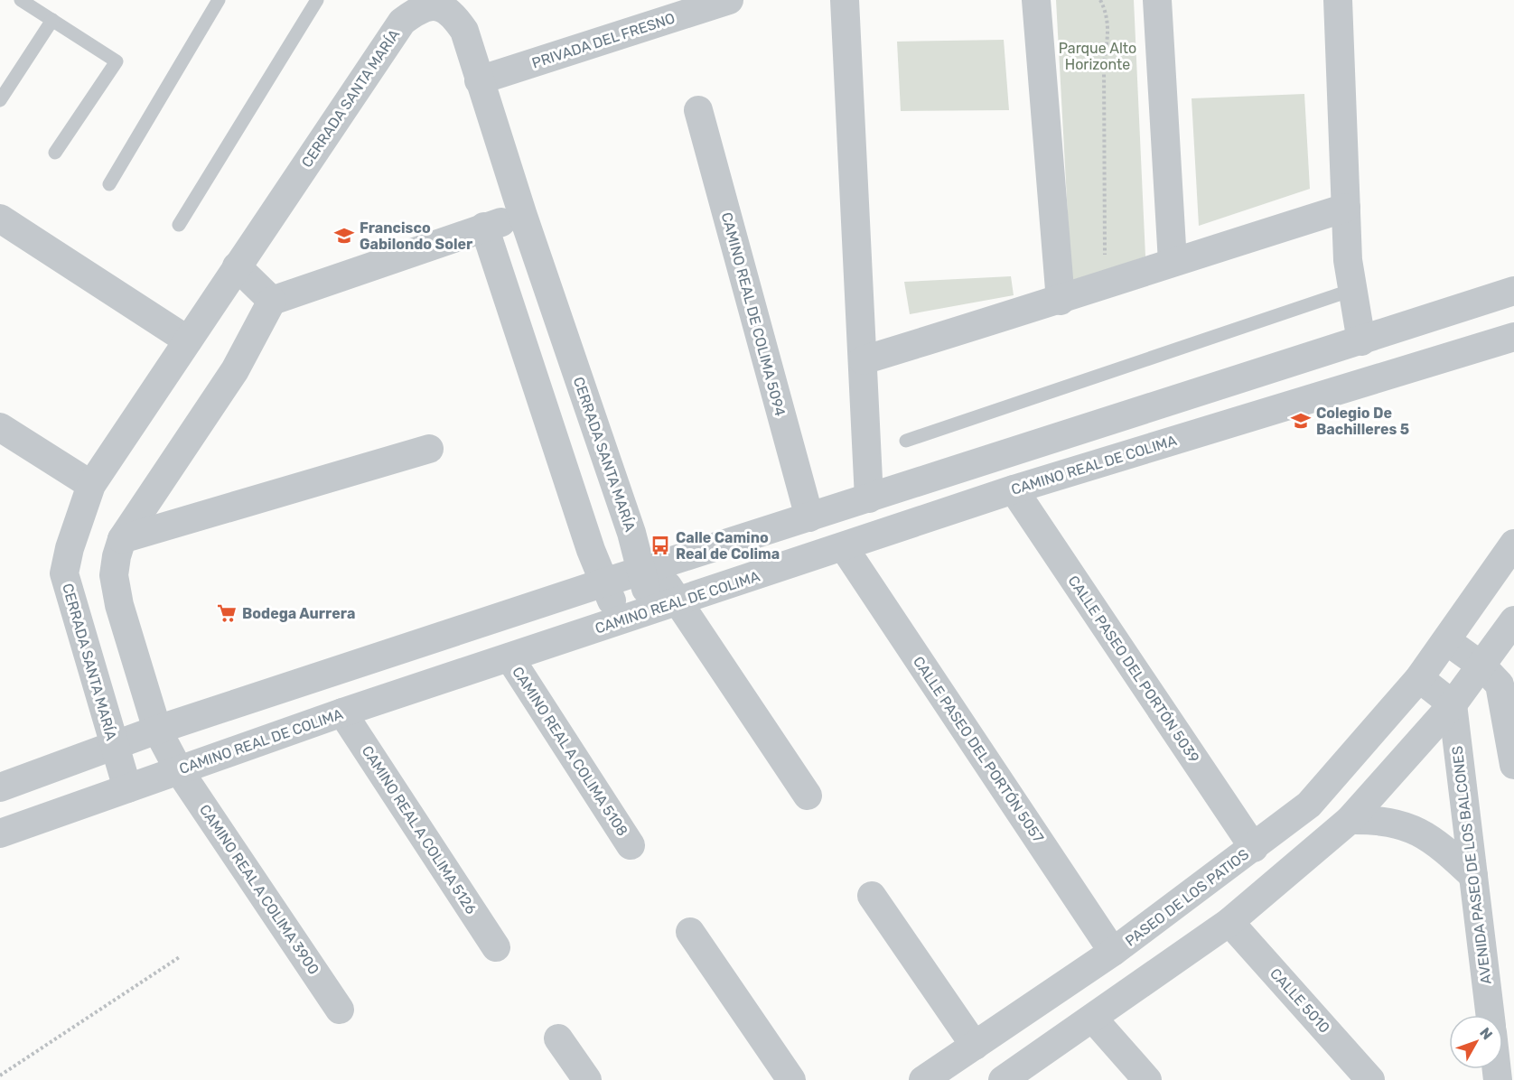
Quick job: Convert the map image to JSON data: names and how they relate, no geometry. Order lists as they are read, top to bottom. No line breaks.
{"streets":{"street":["PRIVADA DEL FRESNO","CERRADA SANTA MARÍA","CAMINO REAL DE COLIMA 5094","CAMINO REAL DE COLIMA","CALLE PASEO DEL PORTÓN 5039","CALLE PASEO DEL PORTÓN 5057","CAMINO REAL A COLIMA 5108","CAMINO REAL A COLIMA 5126","AVENIDA PASEO DE LOS BALCONES","CAMINO REAL A COLIMA 3900","PASEO DE LOS PATIOS","CALLE 5010"]},"crossings":[["PRIVADA DEL FRESNO","CERRADA SANTA MARÍA"],["CERRADA SANTA MARÍA","CAMINO REAL DE COLIMA"],["CAMINO REAL DE COLIMA","CALLE PASEO DEL PORTÓN 5039"],["CAMINO REAL DE COLIMA","CALLE PASEO DEL PORTÓN 5057"],["CAMINO REAL DE COLIMA","CAMINO REAL A COLIMA 5108"],["CAMINO REAL DE COLIMA","CAMINO REAL A COLIMA 5126"],["CAMINO REAL DE COLIMA","CAMINO REAL A COLIMA 3900"],["CALLE PASEO DEL PORTÓN 5039","PASEO DE LOS PATIOS"],["CALLE PASEO DEL PORTÓN 5057","PASEO DE LOS PATIOS"]],"parks":["Parque Alto Horizonte"],"places":{"school or university":["Francisco Gabilondo Soler","Colegio De Bachilleres 5"],"bus stop":["Calle Camino Real de Colima"],"supermarket":["Bodega Aurrera"]},"north":"top right"}
